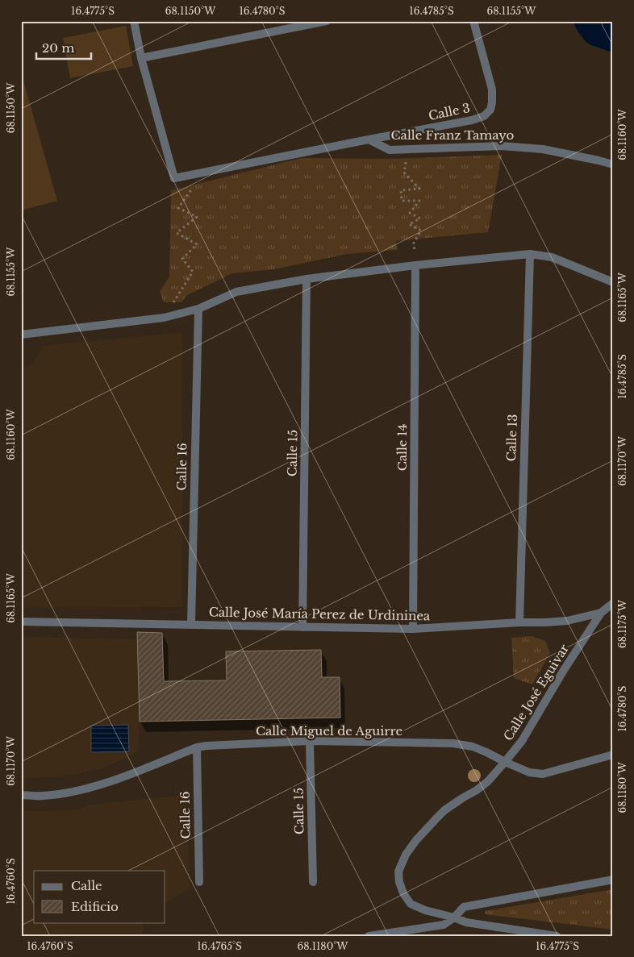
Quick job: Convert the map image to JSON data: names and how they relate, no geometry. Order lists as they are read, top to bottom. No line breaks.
{"streets":{"street":["Calle 3","Calle Franz Tamayo","Calle 13","Calle 14","Calle 15","Calle 16","Calle José María Perez de Urdininea","Calle José Eguivar","Calle Miguel de Aguirre"]},"crossings":[["Calle 3","Calle Franz Tamayo"],["Calle 13","Calle José María Perez de Urdininea"],["Calle 14","Calle José María Perez de Urdininea"],["Calle 15","Calle José María Perez de Urdininea"],["Calle 15","Calle Miguel de Aguirre"],["Calle 16","Calle José María Perez de Urdininea"],["Calle 16","Calle Miguel de Aguirre"],["Calle José María Perez de Urdininea","Calle José Eguivar"],["Calle José Eguivar","Calle Miguel de Aguirre"]],"legend":["Calle","Edificio"],"scale_bar":"20 m","coordinates":["16.4775°S","68.1150°W","16.4780°S","16.4785°S","68.1155°W","68.1160°W","68.1165°W","68.1170°W","68.1175°W","68.1180°W","16.4760°S","16.4765°S"]}
